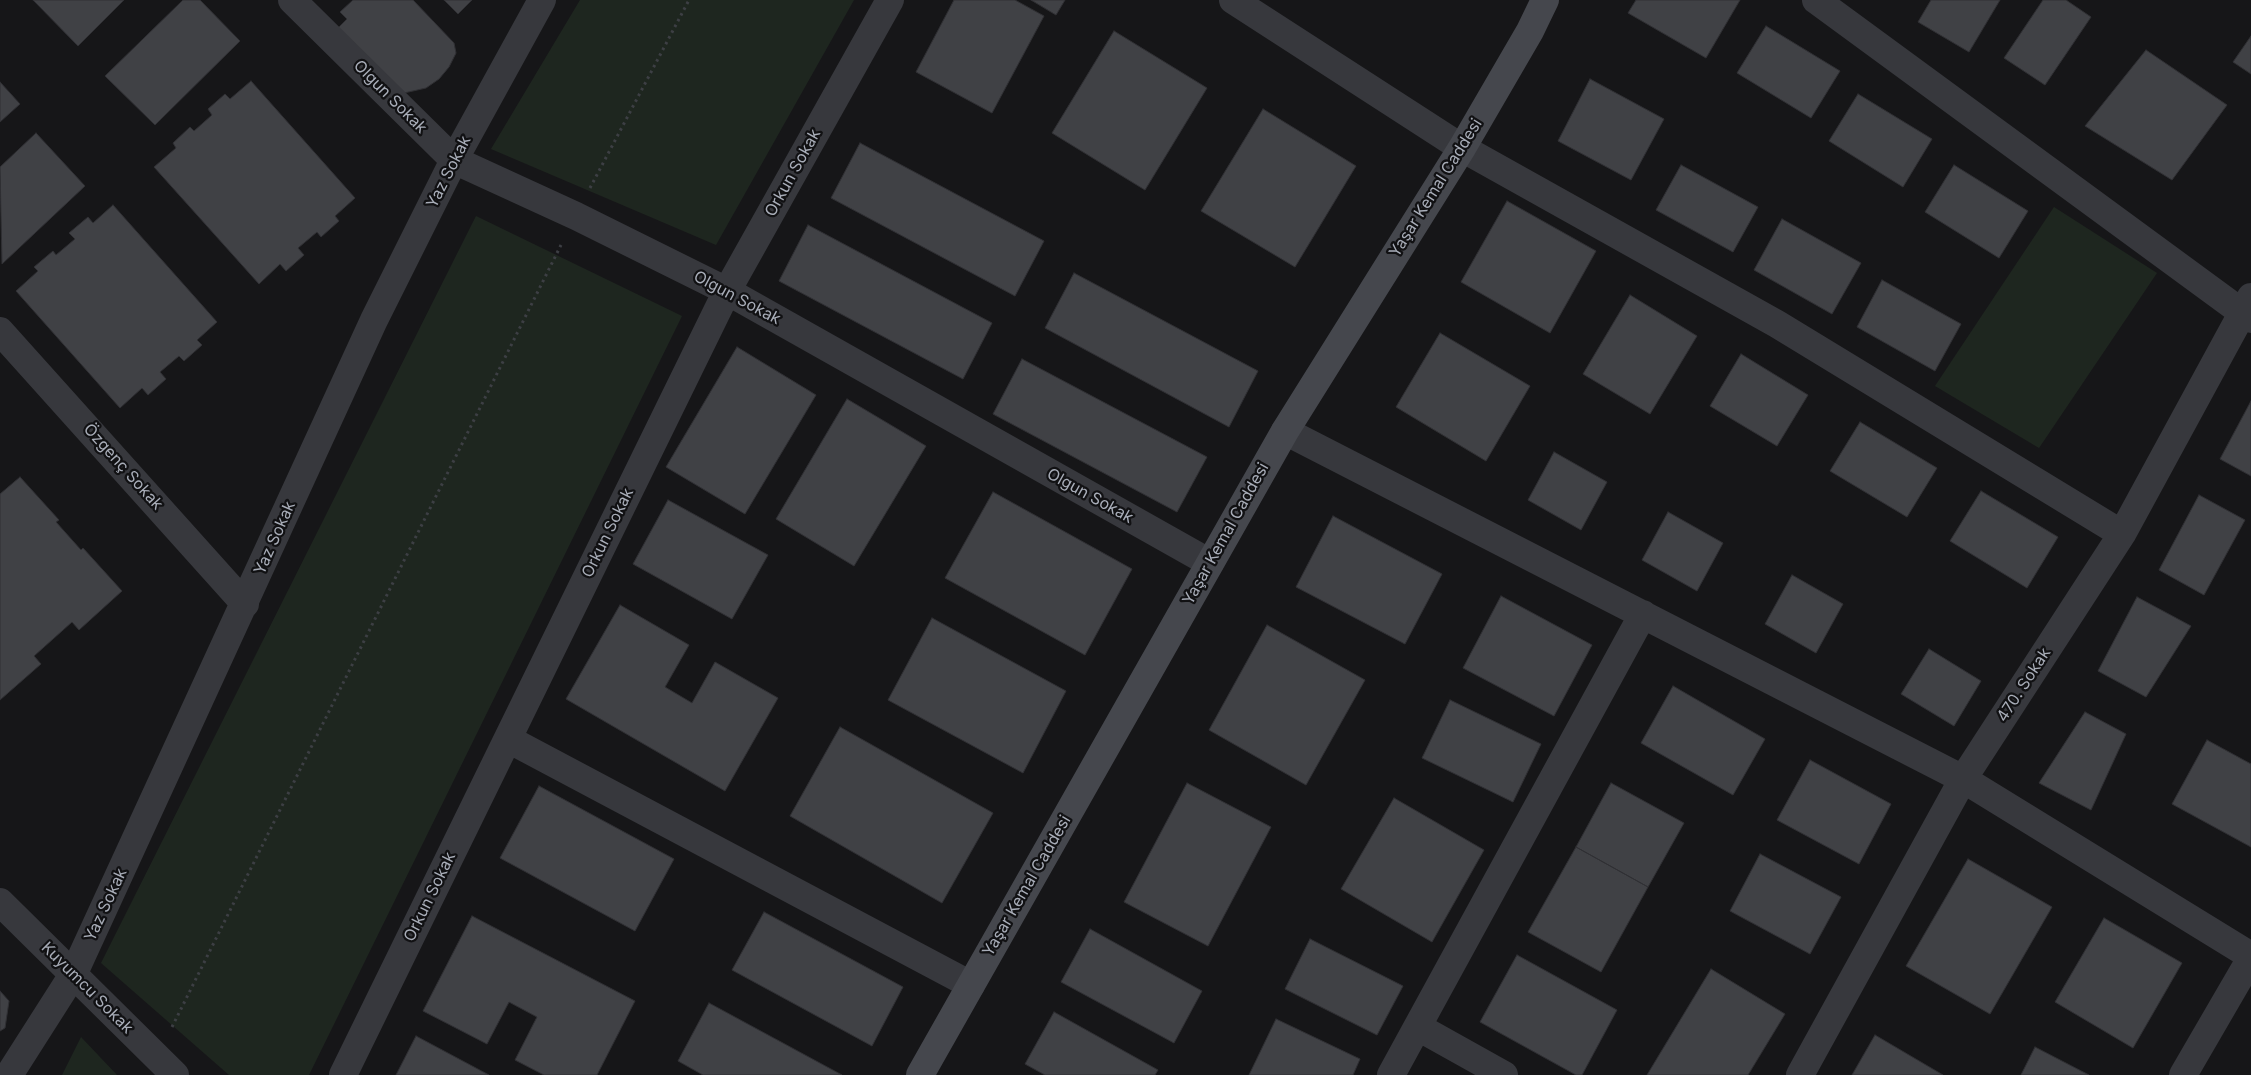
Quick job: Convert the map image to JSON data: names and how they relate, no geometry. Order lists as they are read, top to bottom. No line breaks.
{"streets":{"street":["Olgun Sokak","Yaz Sokak","Orkun Sokak","Yaşar Kemal Caddesi","Özgenç Sokak","470. Sokak","Kuyumcu Sokak"]},"crossings":[["Olgun Sokak","Yaz Sokak"],["Olgun Sokak","Orkun Sokak"],["Olgun Sokak","Yaşar Kemal Caddesi"],["Yaz Sokak","Özgenç Sokak"],["Yaz Sokak","Kuyumcu Sokak"]]}
